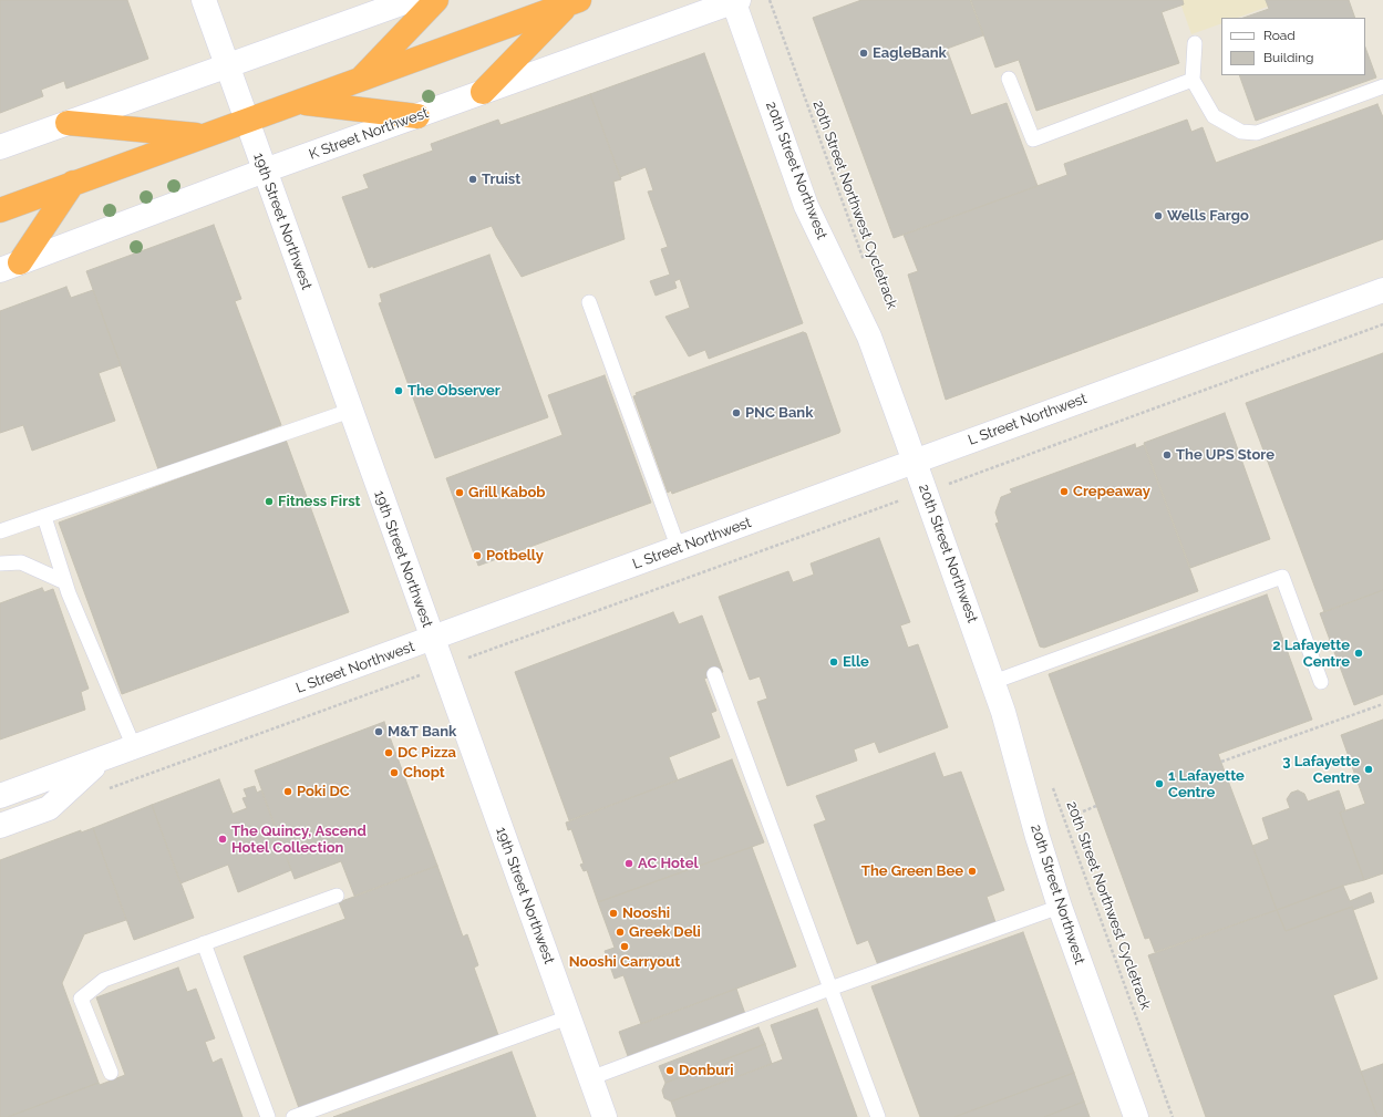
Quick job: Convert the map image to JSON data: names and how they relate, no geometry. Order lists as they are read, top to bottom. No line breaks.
{"streets":{"street":["K Street Northwest","20th Street Northwest","19th Street Northwest","L Street Northwest"],"path":["20th Street Northwest Cycletrack"]},"crossings":[["K Street Northwest","20th Street Northwest"],["K Street Northwest","19th Street Northwest"],["20th Street Northwest","L Street Northwest"],["19th Street Northwest","L Street Northwest"]],"places":["EagleBank","Truist","Wells Fargo","The Observer","PNC Bank","The UPS Store","Crepeaway","Grill Kabob","Fitness First","Potbelly","2 Lafayette Centre","Elle","M&T Bank","DC Pizza","3 Lafayette Centre","Chopt","1 Lafayette Centre","Poki DC","The Quincy, Ascend Hotel Collection","AC Hotel","The Green Bee","Nooshi","Greek Deli","Nooshi Carryout","Donburi"],"legend":["Road","Building"]}
